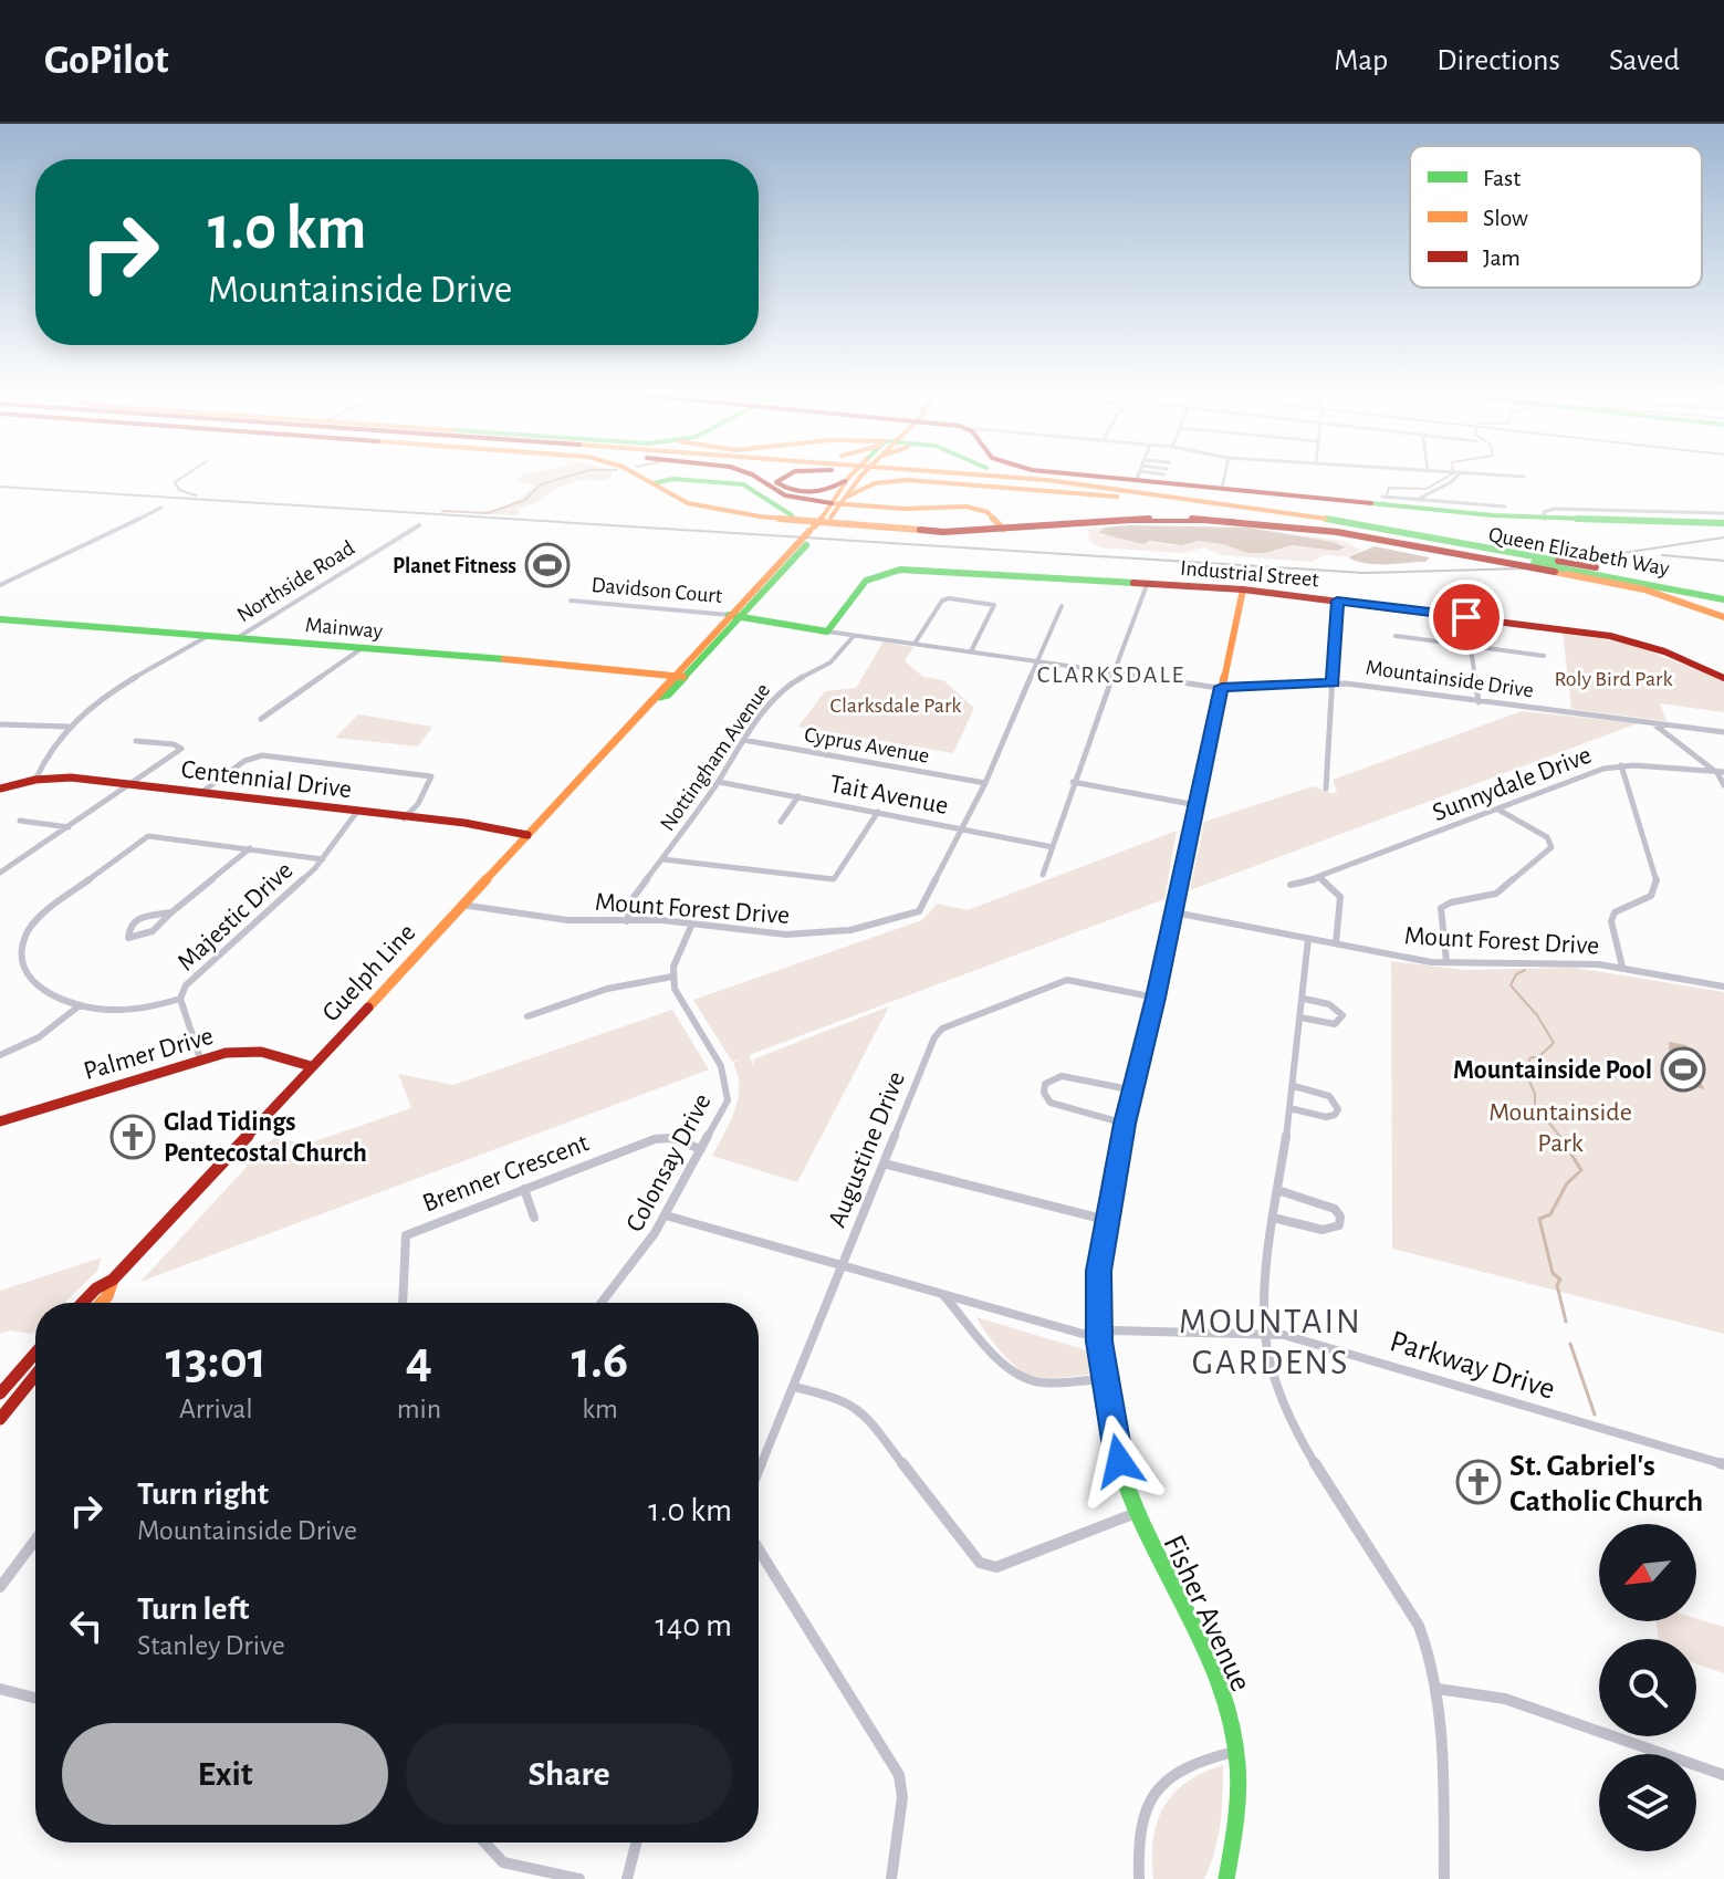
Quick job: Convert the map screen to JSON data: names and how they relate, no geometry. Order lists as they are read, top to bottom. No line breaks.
{"streets":{"main road":["Queen Elizabeth Way","Industrial Street","Mainway","Mountainside Drive","Centennial Drive","Guelph Line","Palmer Drive","Fisher Avenue"],"street":["Northside Road","Davidson Court","Cyprus Avenue","Nottingham Avenue","Sunnydale Drive","Tait Avenue","Mount Forest Drive","Majestic Drive","Augustine Drive","Colonsay Drive","Brenner Crescent","Parkway Drive"]},"crossings":[["Industrial Street","Mountainside Drive"],["Industrial Street","Fisher Avenue"],["Northside Road","Mainway"],["Northside Road","Centennial Drive"],["Davidson Court","Mountainside Drive"],["Davidson Court","Guelph Line"],["Mainway","Guelph Line"],["Mountainside Drive","Nottingham Avenue"],["Mountainside Drive","Guelph Line"],["Mountainside Drive","Fisher Avenue"],["Cyprus Avenue","Nottingham Avenue"],["Nottingham Avenue","Tait Avenue"],["Nottingham Avenue","Mount Forest Drive"],["Centennial Drive","Majestic Drive"],["Centennial Drive","Guelph Line"],["Tait Avenue","Mount Forest Drive"],["Mount Forest Drive","Guelph Line"],["Mount Forest Drive","Fisher Avenue"],["Majestic Drive","Palmer Drive"],["Guelph Line","Palmer Drive"],["Augustine Drive","Parkway Drive"],["Augustine Drive","Fisher Avenue"],["Colonsay Drive","Brenner Crescent"],["Colonsay Drive","Parkway Drive"],["Parkway Drive","Fisher Avenue"]],"districts":["CLARKSDALE","MOUNTAIN GARDENS"],"parks":["Roly Bird Park","Clarksdale Park","Mountainside Park"],"places":{"sports":["Planet Fitness","Mountainside Pool"],"church":["Glad Tidings Pentecostal Church","St. Gabriel's Catholic Church"]},"legend":["Fast","Slow","Jam"],"north":"bottom left","page":{"header":"GoPilot","nav":["Map","Directions","Saved"],"turn":["1.0 km","Mountainside Drive"],"eta":["13:01","Arrival","4","min","1.6","km"],"list":[{"name":"Turn right","note":"Mountainside Drive","value":"1.0 km"},{"name":"Turn left","note":"Stanley Drive","value":"140 m"}],"buttons":["Exit","Share"]}}
